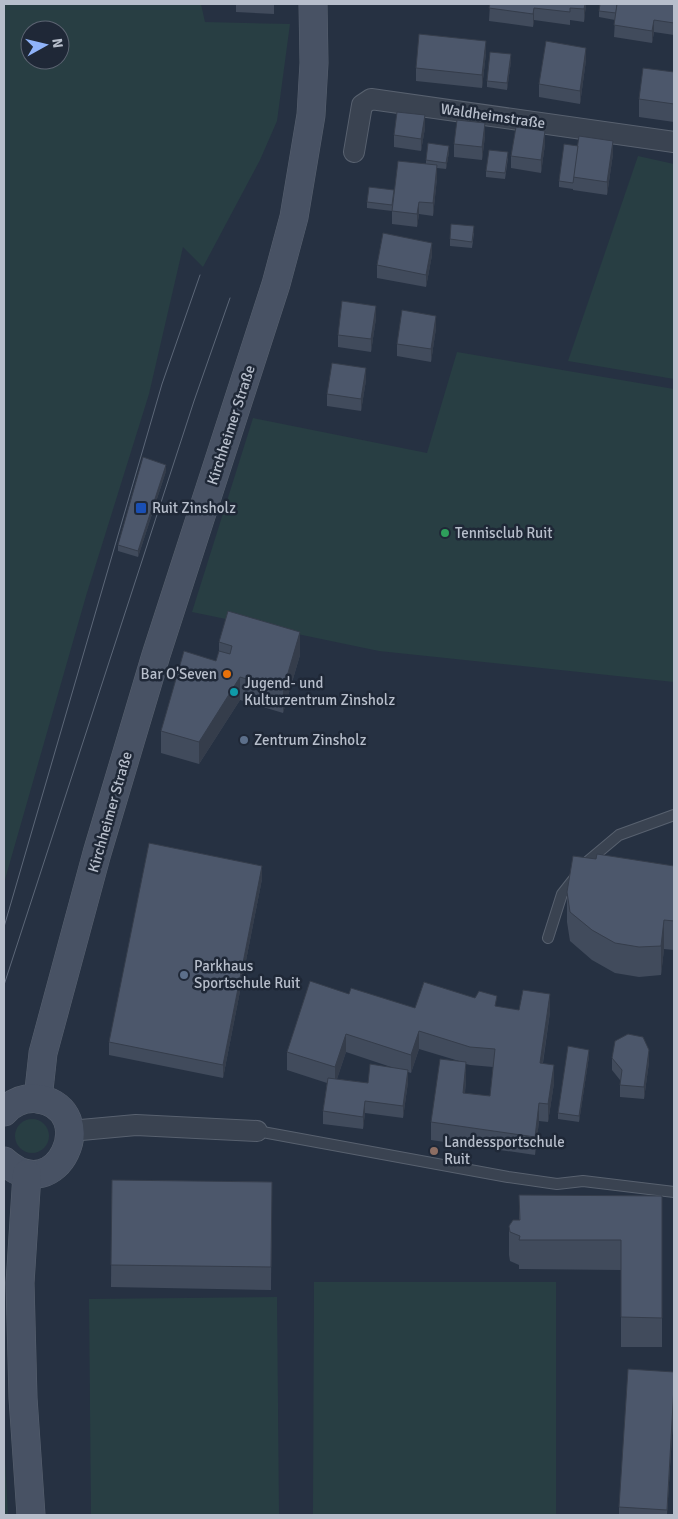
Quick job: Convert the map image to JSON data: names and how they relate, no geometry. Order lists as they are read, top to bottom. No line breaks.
{"streets":{"main road":["Kirchheimer Straße"],"street":["Waldheimstraße"]},"places":{"transit":["Ruit Zinsholz"],"other":["Tennisclub Ruit","Bar O'Seven","Jugend- und Kulturzentrum Zinsholz","Zentrum Zinsholz","Parkhaus Sportschule Ruit","Landessportschule Ruit"]},"north":"right"}
